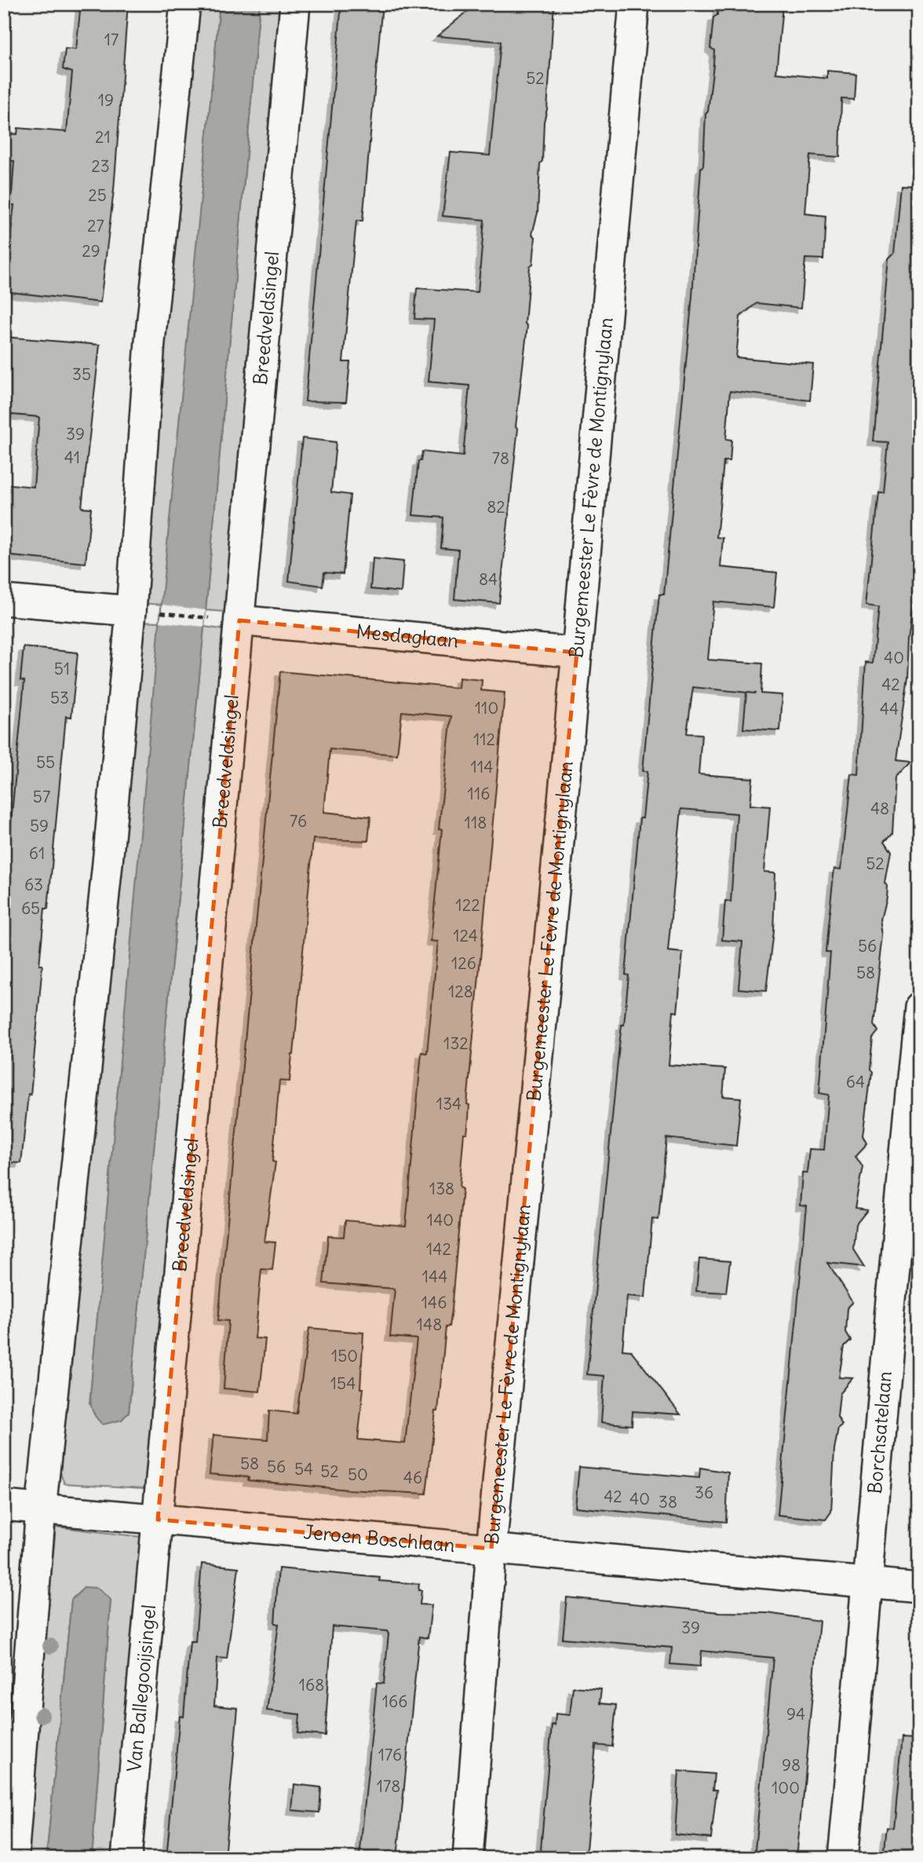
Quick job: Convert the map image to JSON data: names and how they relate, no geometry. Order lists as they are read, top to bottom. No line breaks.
{"streets":{"street":["Breedveldsingel","Burgemeester Le Fèvre de Montignylaan","Mesdaglaan","Borchsatelaan","Jeroen Boschlaan","Van Ballegooijsingel"]},"crossings":[["Breedveldsingel","Mesdaglaan"],["Breedveldsingel","Jeroen Boschlaan"],["Breedveldsingel","Van Ballegooijsingel"],["Burgemeester Le Fèvre de Montignylaan","Mesdaglaan"],["Burgemeester Le Fèvre de Montignylaan","Jeroen Boschlaan"],["Borchsatelaan","Jeroen Boschlaan"],["Jeroen Boschlaan","Van Ballegooijsingel"]],"house_numbers":["17","52","19","21","23","25","27","29","35","39","41","78","82","84","40","51","42","53","110","44","112","55","114","116","57","48","76","118","59","61","52","63","122","65","124","56","126","58","128","132","64","134","138","140","142","144","146","148","150","154","58","56","54","52","50","46","36","42","40","38","39","168","166","94","176","98","178","100"]}
